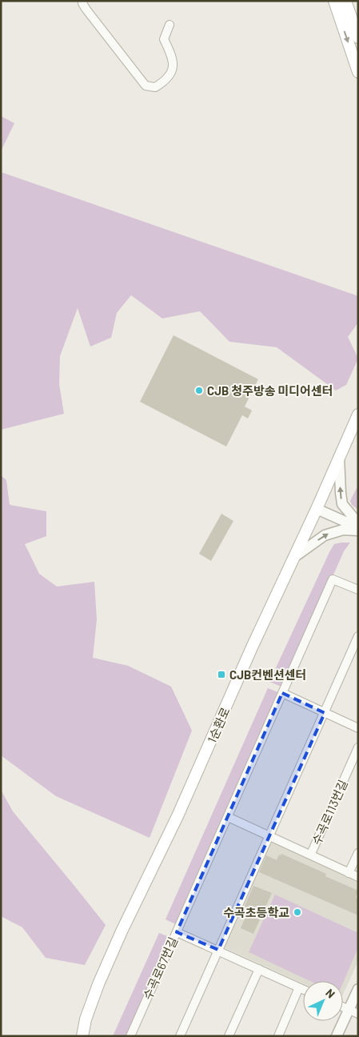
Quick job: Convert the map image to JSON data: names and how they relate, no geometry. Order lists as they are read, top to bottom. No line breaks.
{"streets":{"main road":["1순환로"],"street":["수곡로113번길","수곡로67번길"]},"places":{"other":["CJB 청주방송 미디어센터","수곡초등학교"],"transit":["CJB컨벤션센터"]},"north":"top right"}
